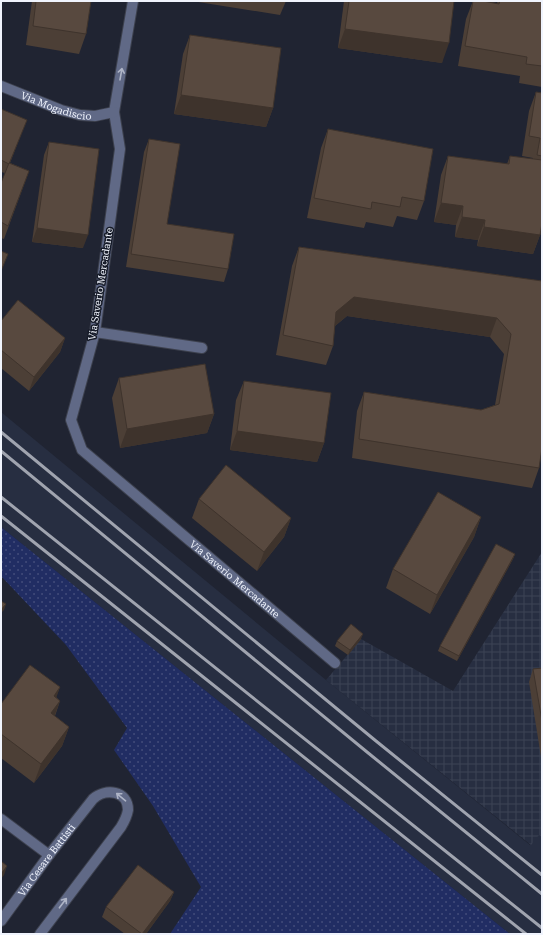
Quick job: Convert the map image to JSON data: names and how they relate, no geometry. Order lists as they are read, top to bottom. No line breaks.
{"streets":{"street":["Via Mogadiscio","Via Saverio Mercadante","Via Cesare Battisti"]},"crossings":[["Via Mogadiscio","Via Saverio Mercadante"]]}
